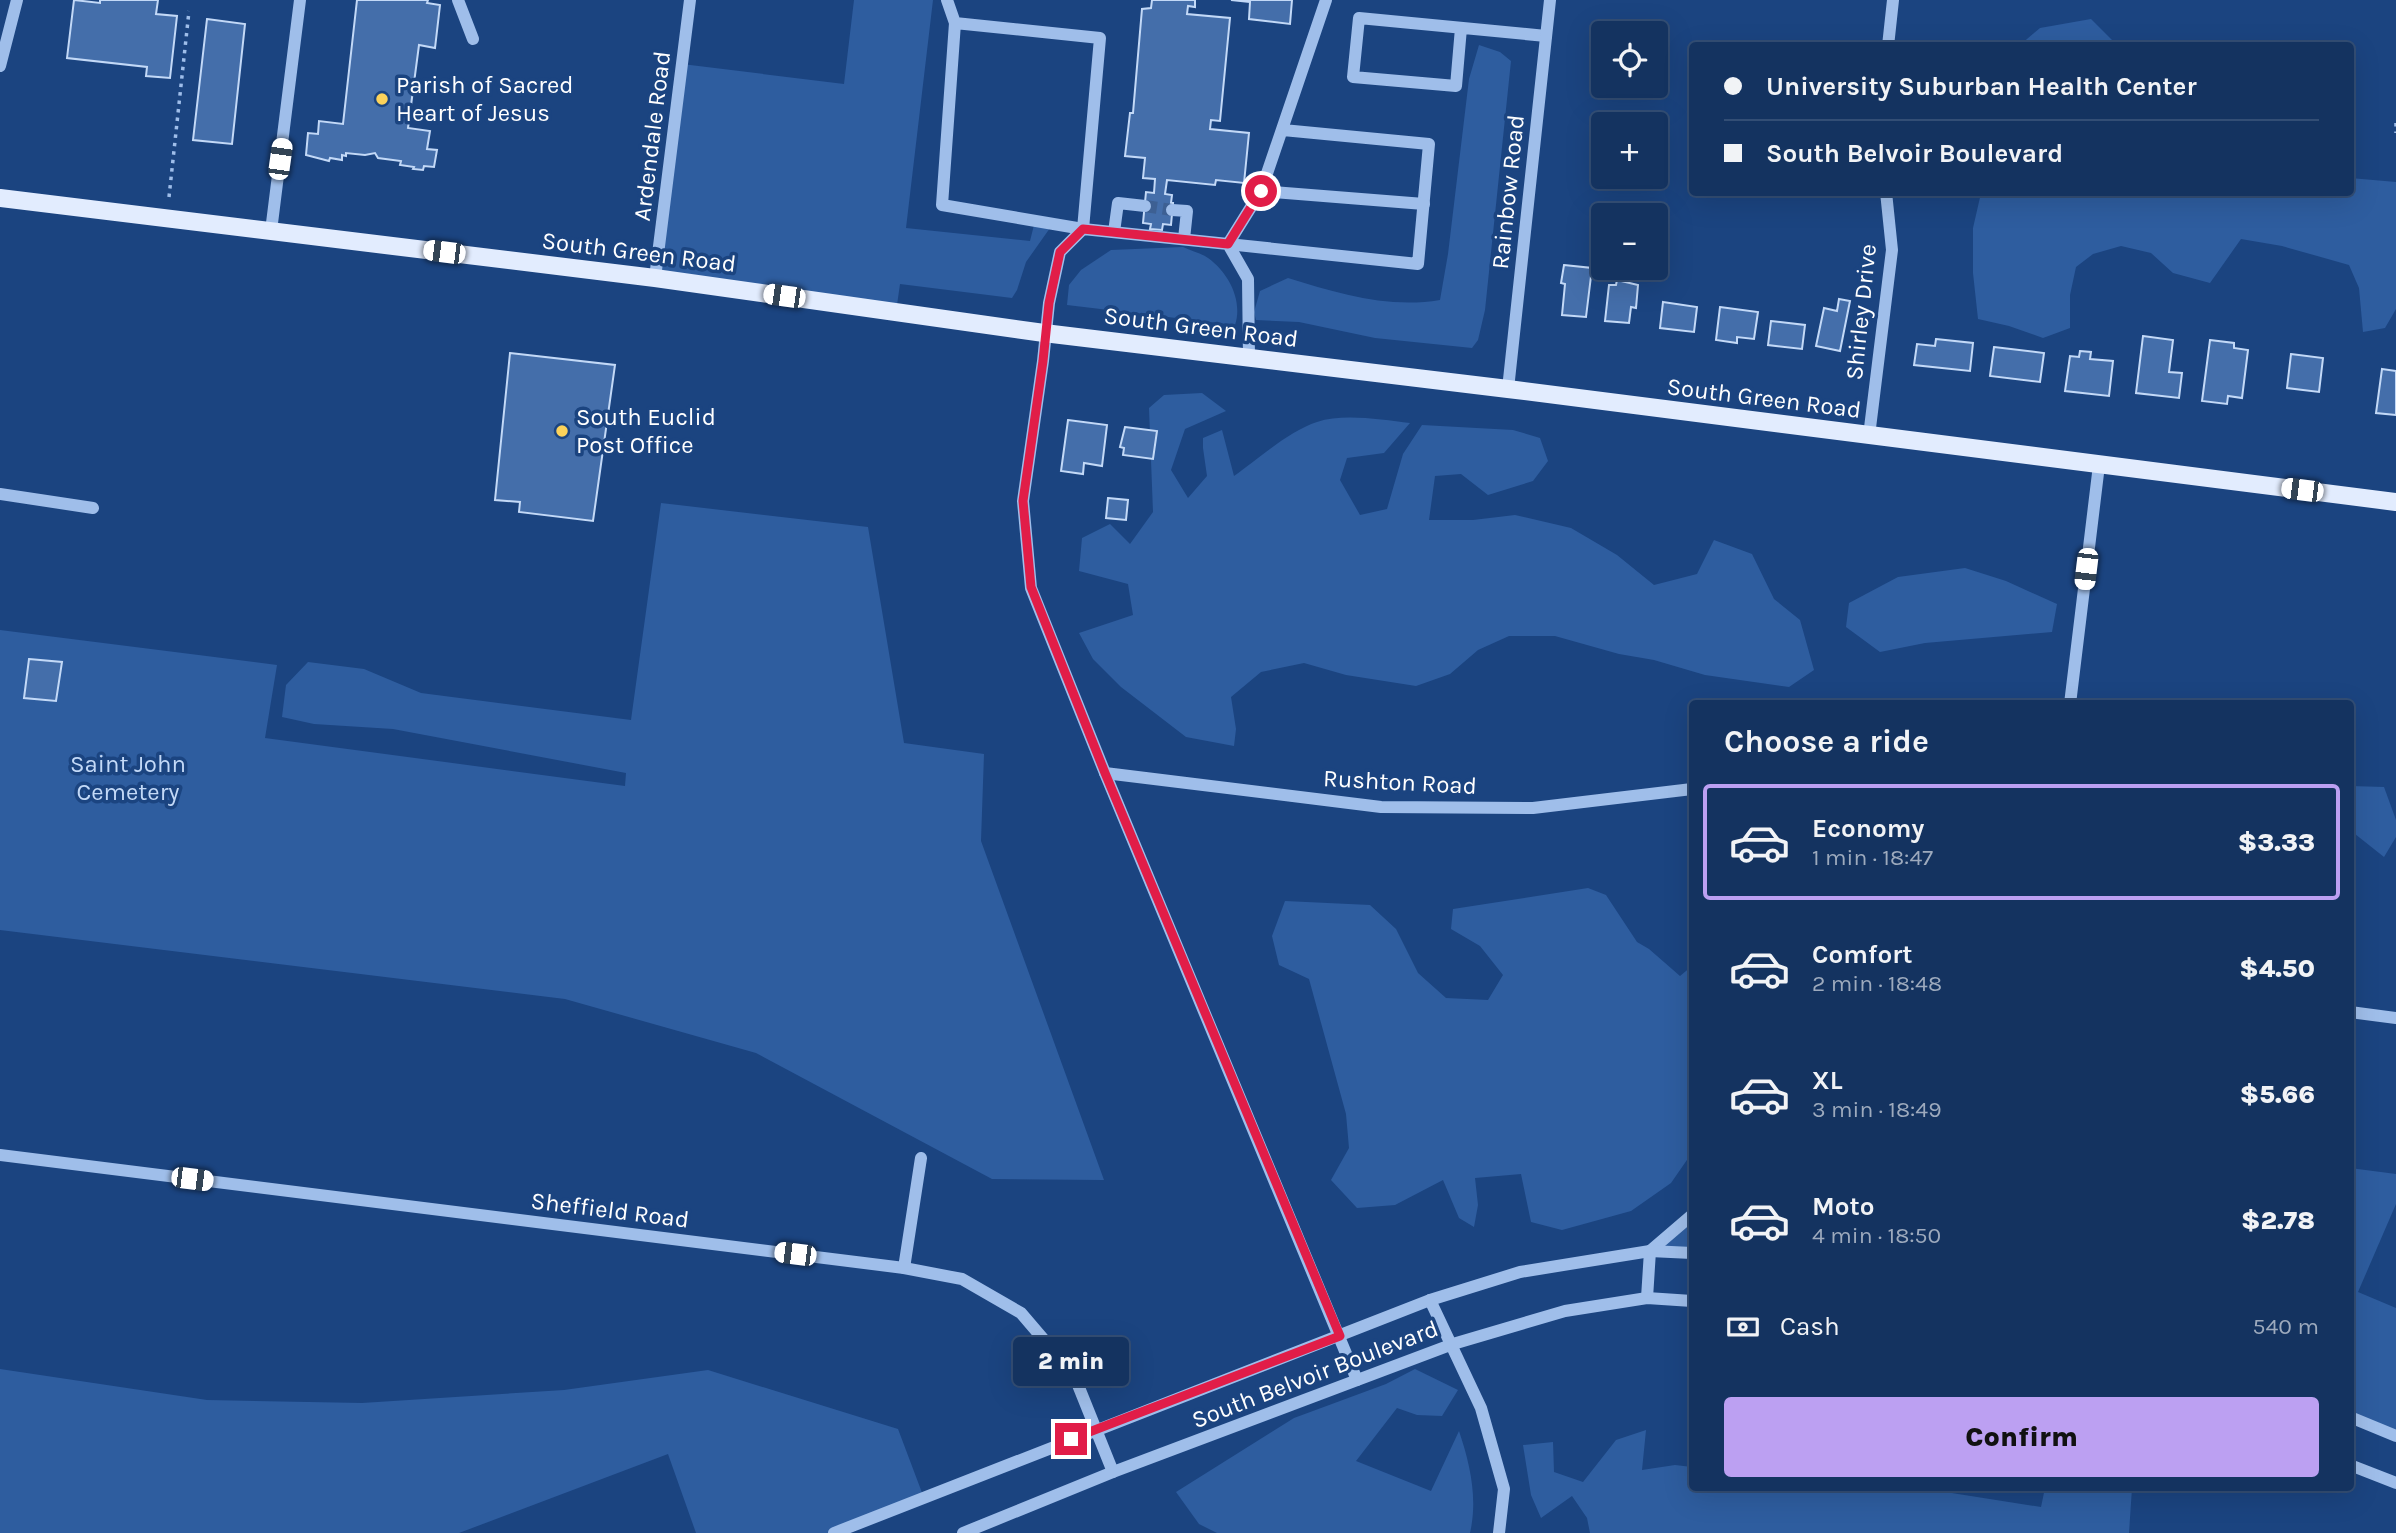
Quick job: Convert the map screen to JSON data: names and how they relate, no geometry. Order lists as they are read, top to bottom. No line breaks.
{"streets":{"main road":["South Green Road"],"street":["Ardendale Road","Rainbow Road","Shirley Drive","Rushton Road","Sheffield Road","South Belvoir Boulevard"]},"crossings":[["Ardendale Road","South Green Road"],["Rainbow Road","South Green Road"],["South Green Road","Shirley Drive"],["Sheffield Road","South Belvoir Boulevard"]],"parks":["Saint John Cemetery"],"places":["Parish of Sacred Heart of Jesus","South Euclid Post Office"],"page":{"map_buttons":["+","−"],"banner":["University Suburban Health Center","South Belvoir Boulevard"],"heading":"Choose a ride","list":[{"name":"Economy","note":"1 min · 18:47","value":"$3.33"},{"name":"Comfort","note":"2 min · 18:48","value":"$4.50"},{"name":"XL","note":"3 min · 18:49","value":"$5.66"},{"name":"Moto","note":"4 min · 18:50","value":"$2.78"}],"pay":["Cash","540 m"],"bubble":"2 min","buttons":"Confirm"}}
